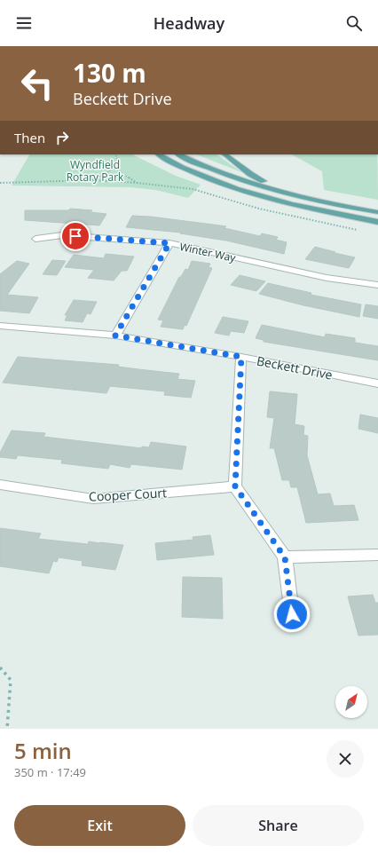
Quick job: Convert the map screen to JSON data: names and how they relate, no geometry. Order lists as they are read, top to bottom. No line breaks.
{"streets":{"street":["Winter Way","Beckett Drive","Cooper Court"]},"parks":["Wyndfield Rotary Park"],"north":"top right","page":{"header":"Headway","turn":["130 m","Beckett Drive"],"then":"Then","heading":["5 min","350 m · 17:49"],"buttons":["Exit","Share"]}}
